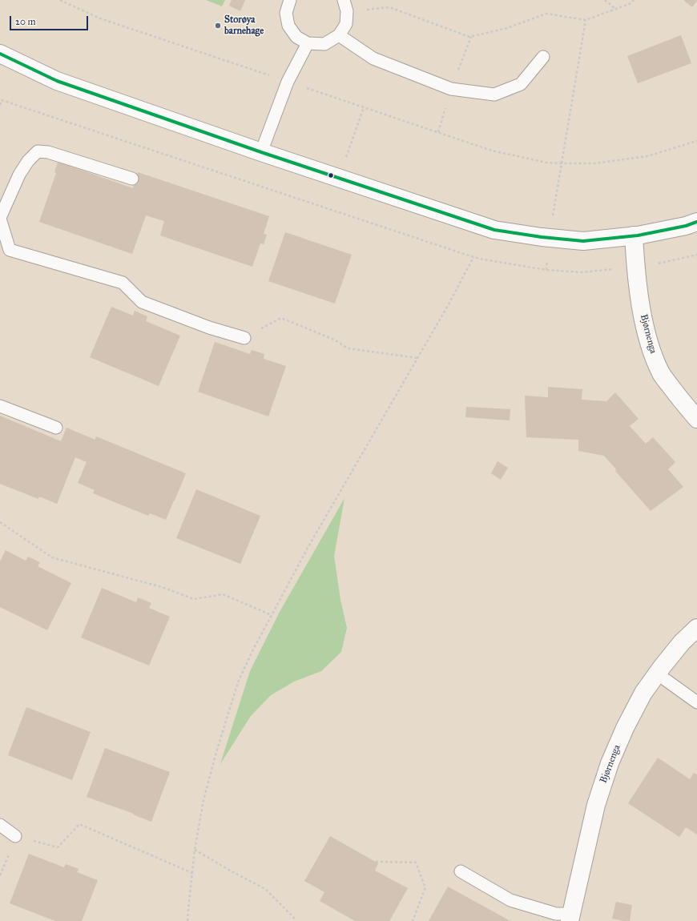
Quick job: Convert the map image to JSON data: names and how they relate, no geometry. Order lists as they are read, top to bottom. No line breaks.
{"streets":{"street":["Bjørnenga"]},"places":["Storøya barnehage"],"scale_bar":"20 m"}
